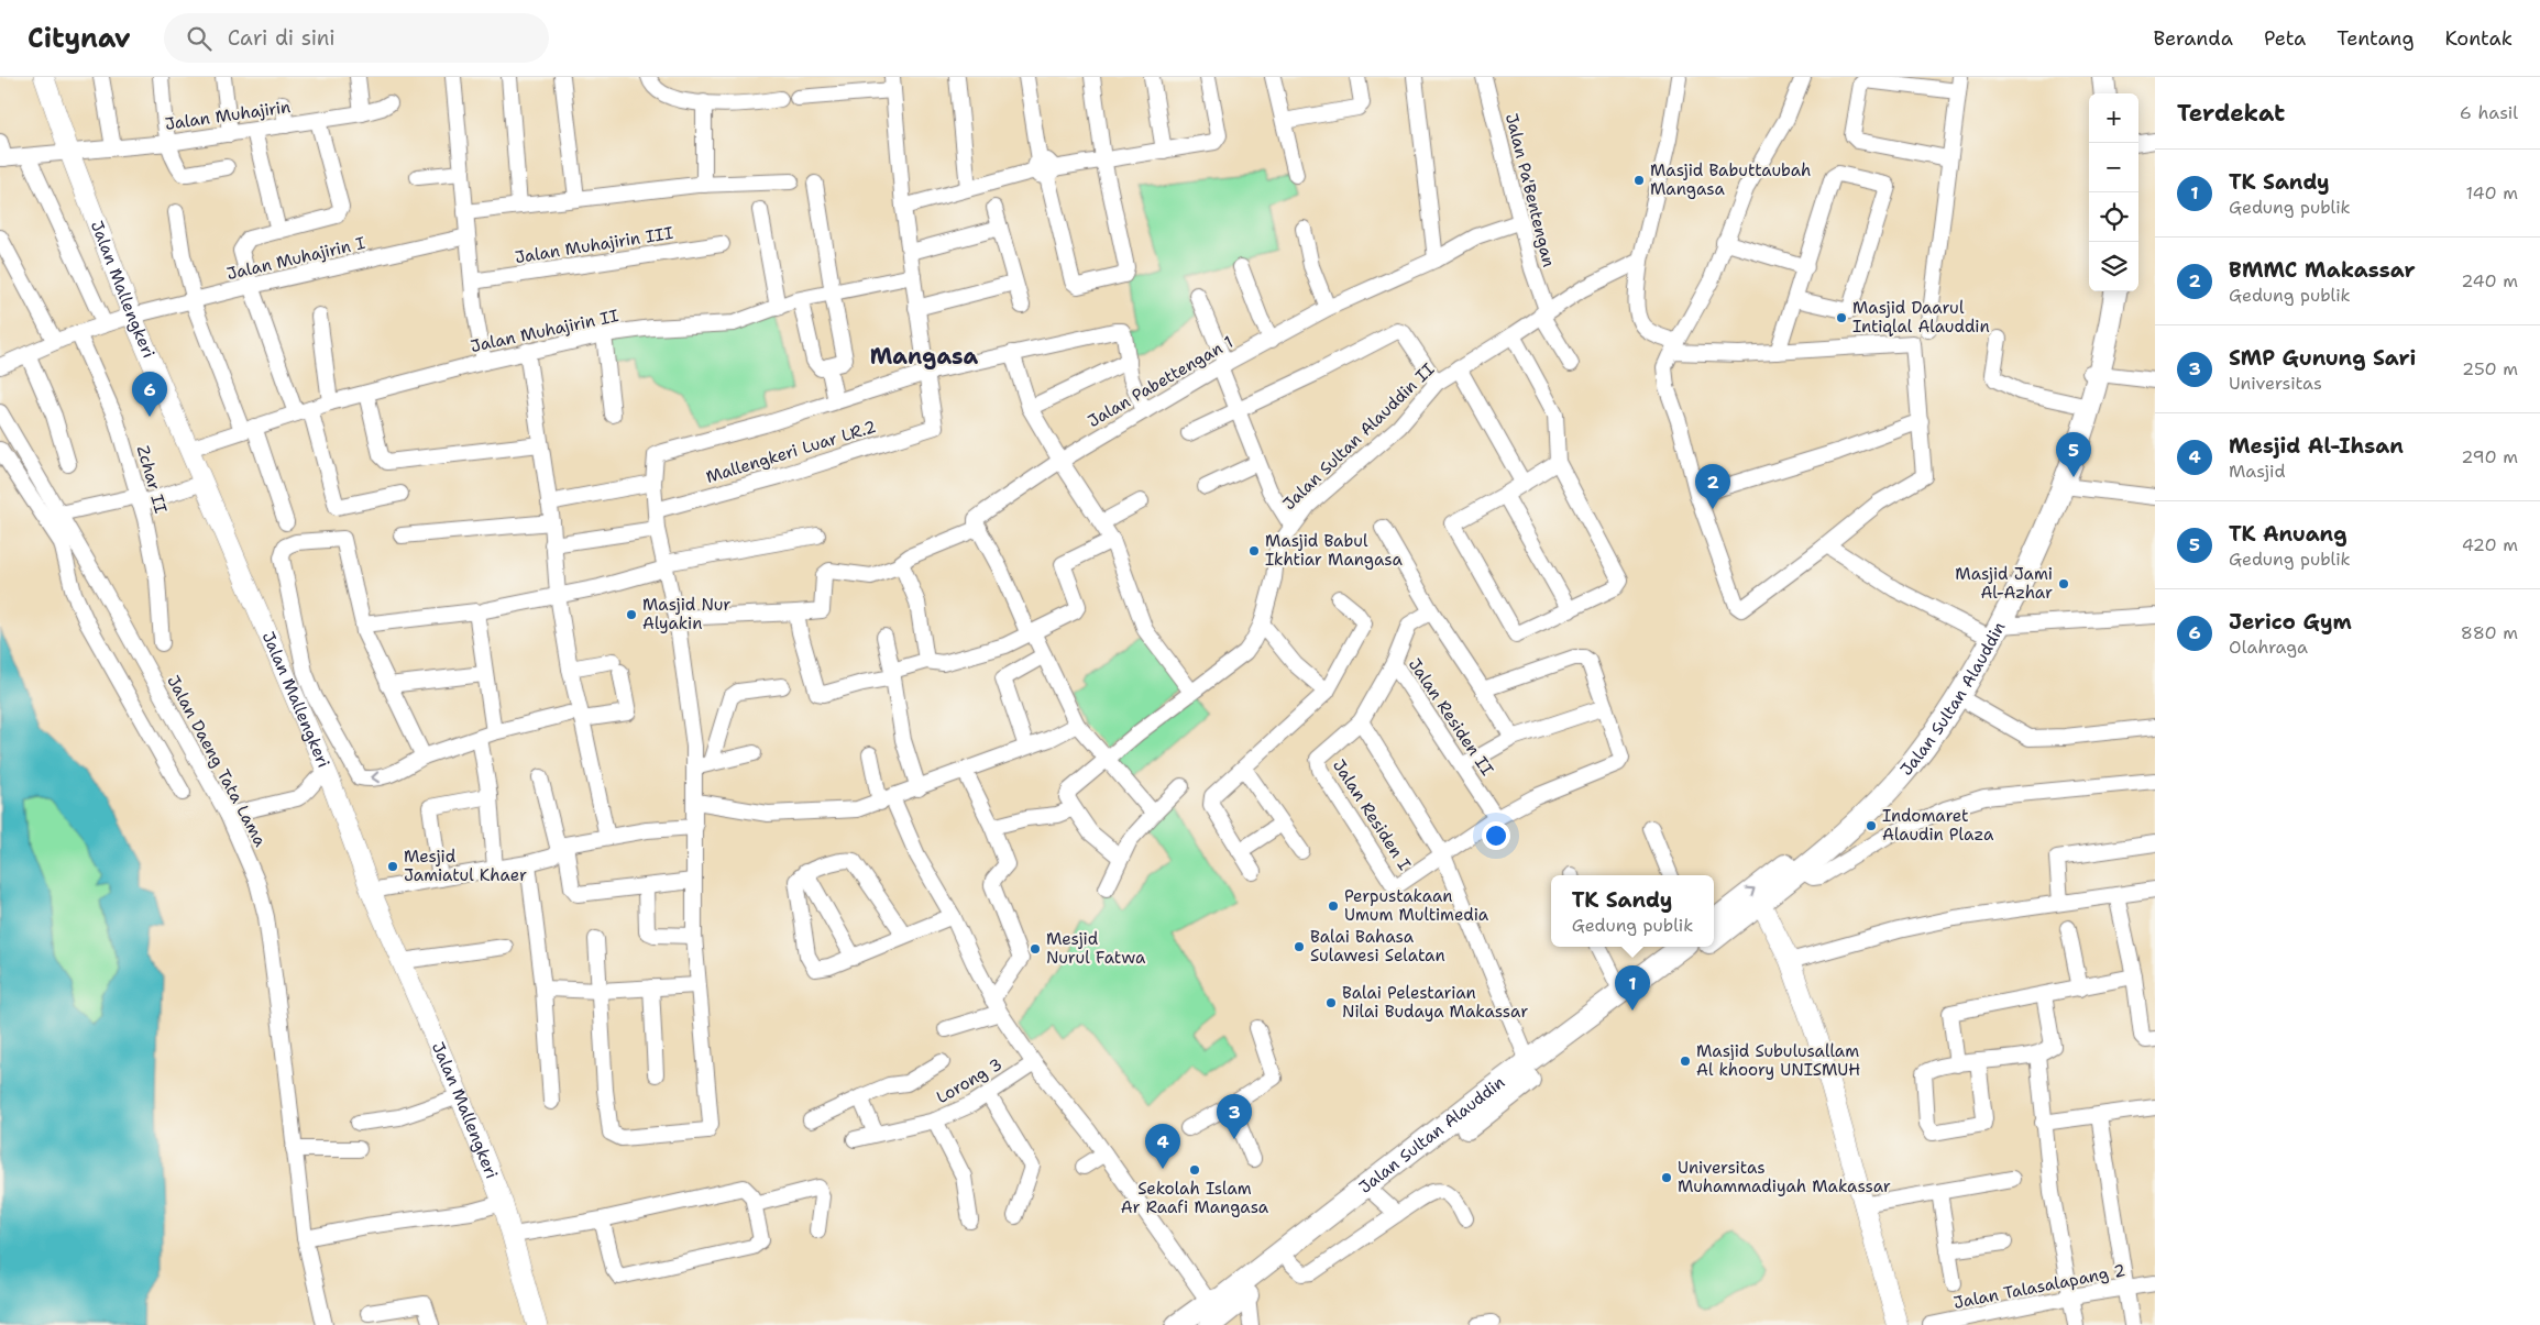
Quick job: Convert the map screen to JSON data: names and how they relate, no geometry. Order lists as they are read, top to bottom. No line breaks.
{"streets":{"highway":["Jalan Sultan Alauddin"],"main road":["Jalan Mallengkeri"],"street":["Jalan Muhajirin","Jalan Pa'Bentengan","Jalan Muhajirin III","Jalan Muhajirin I","Jalan Muhajirin II","Jalan Pabettengan 1","Jalan Sultan Alauddin II","Mallengkeri Luar LR.2","Zchar II","Jalan Residen II","Jalan Daeng Tata Lama","Jalan Residen I","Lorong 3","Jalan Talasalapang 2"]},"crossings":[["Jalan Muhajirin","Jalan Mallengkeri"],["Jalan Pa'Bentengan","Jalan Pabettengan 1"],["Jalan Pa'Bentengan","Jalan Sultan Alauddin II"],["Jalan Muhajirin I","Jalan Mallengkeri"],["Jalan Muhajirin I","Zchar II"],["Jalan Mallengkeri","Jalan Muhajirin II"],["Jalan Residen II","Jalan Residen I"]],"districts":["Mangasa"],"places":["Masjid Babuttaubah Mangasa","Masjid Daarul Intiqlal Alauddin","Masjid Babul Ikhtiar Mangasa","Masjid Jami Al-Azhar","Masjid Nur Alyakin","Indomaret Alaudin Plaza","Mesjid Jamiatul Khaer","Perpustakaan Umum Multimedia","Balai Bahasa Sulawesi Selatan","Mesjid Nurul Fatwa","Balai Pelestarian Nilai Budaya Makassar","Masjid Subulusallam Al khoory UNISMUH","Sekolah Islam Ar Raafi Mangasa","Universitas Muhammadiyah Makassar"],"page":{"header":"Citynav","search":"Cari di sini","nav":["Beranda","Peta","Tentang","Kontak"],"heading":["Terdekat","6 hasil"],"map_buttons":["+","−"],"list":[{"mark":"1","name":"TK Sandy","note":"Gedung publik","value":"140 m"},{"mark":"2","name":"BMMC Makassar","note":"Gedung publik","value":"240 m"},{"mark":"3","name":"SMP Gunung Sari","note":"Universitas","value":"250 m"},{"mark":"4","name":"Mesjid Al-Ihsan","note":"Masjid","value":"290 m"},{"mark":"5","name":"TK Anuang","note":"Gedung publik","value":"420 m"},{"mark":"6","name":"Jerico Gym","note":"Olahraga","value":"880 m"}],"pins":["6","5","2","1","3","4"],"popup":["TK Sandy","Gedung publik"]}}
